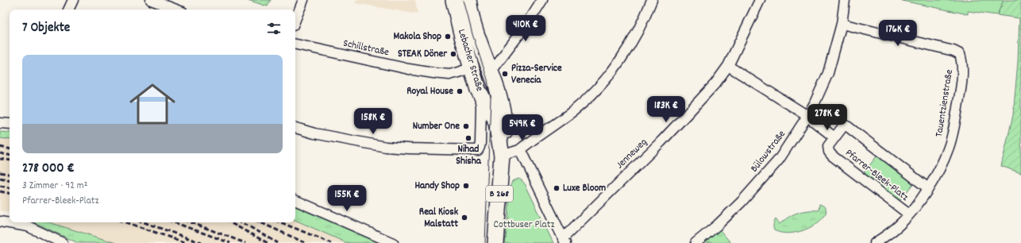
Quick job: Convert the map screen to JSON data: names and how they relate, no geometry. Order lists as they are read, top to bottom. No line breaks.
{"streets":{"main road":["Lebacher Straße","B 268"],"street":["Schillstraße","Tauentzienstraße","Bülowstraße","Jenneweg","Pfarrer-Bleek-Platz"]},"crossings":[["Schillstraße","Lebacher Straße"],["Tauentzienstraße","Bülowstraße"],["Tauentzienstraße","Pfarrer-Bleek-Platz"]],"parks":["Cottbuser Platz"],"places":["Makola Shop","STEAK Döner","Pizza-Service Venecia","Royal House","Number One","Nihad Shisha","Handy Shop","Luxe Bloom","Real Kiosk Malstatt"],"page":{"heading":"7 Objekte","price":["410K €","176K €","183K €","278K €","158K €","549K €","155K €"],"list":[{"name":"278 000 €","note":"3 Zimmer · 92 m² · Pfarrer-Bleek-Platz"}]}}
